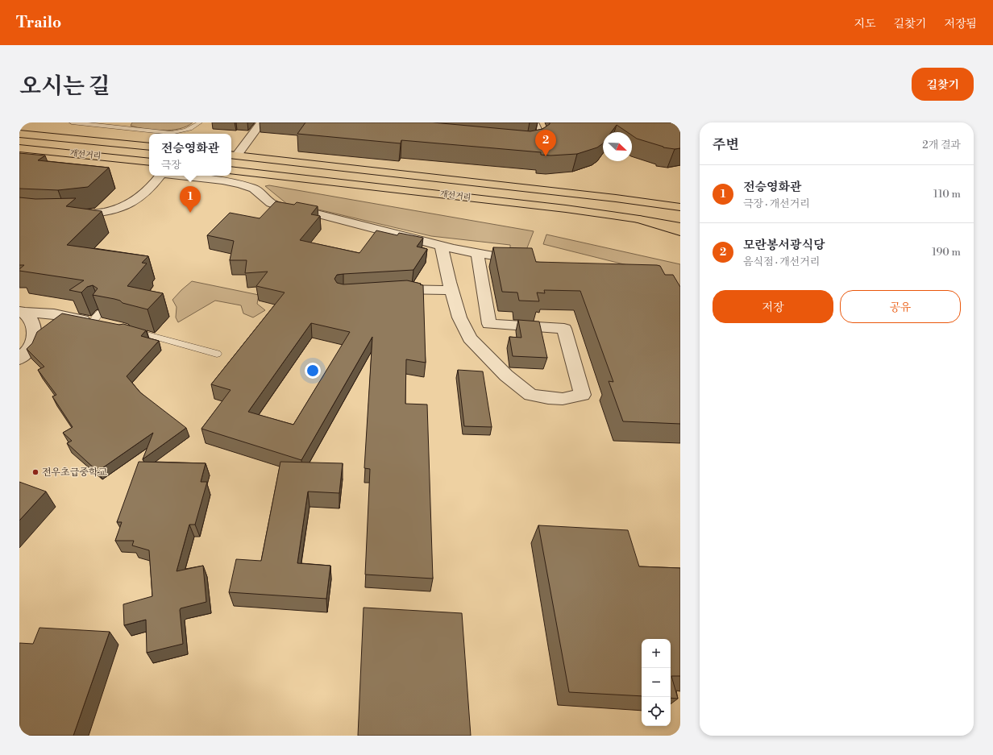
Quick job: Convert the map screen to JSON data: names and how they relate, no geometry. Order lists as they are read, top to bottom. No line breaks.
{"streets":{"main road":["개선거리"]},"places":["전우초급중학교"],"north":"bottom right","page":{"header":"Trailo","nav":["지도","길찾기","저장됨"],"title":"오시는 길","buttons":["길찾기",["저장","공유"]],"heading":["주변","2개 결과"],"pins":["2","1"],"popup":["전승영화관","극장"],"list":[{"mark":"1","name":"전승영화관","note":"극장 · 개선거리","value":"110 m"},{"mark":"2","name":"모란봉서광식당","note":"음식점 · 개선거리","value":"190 m"}],"map_buttons":["+","−"]}}
